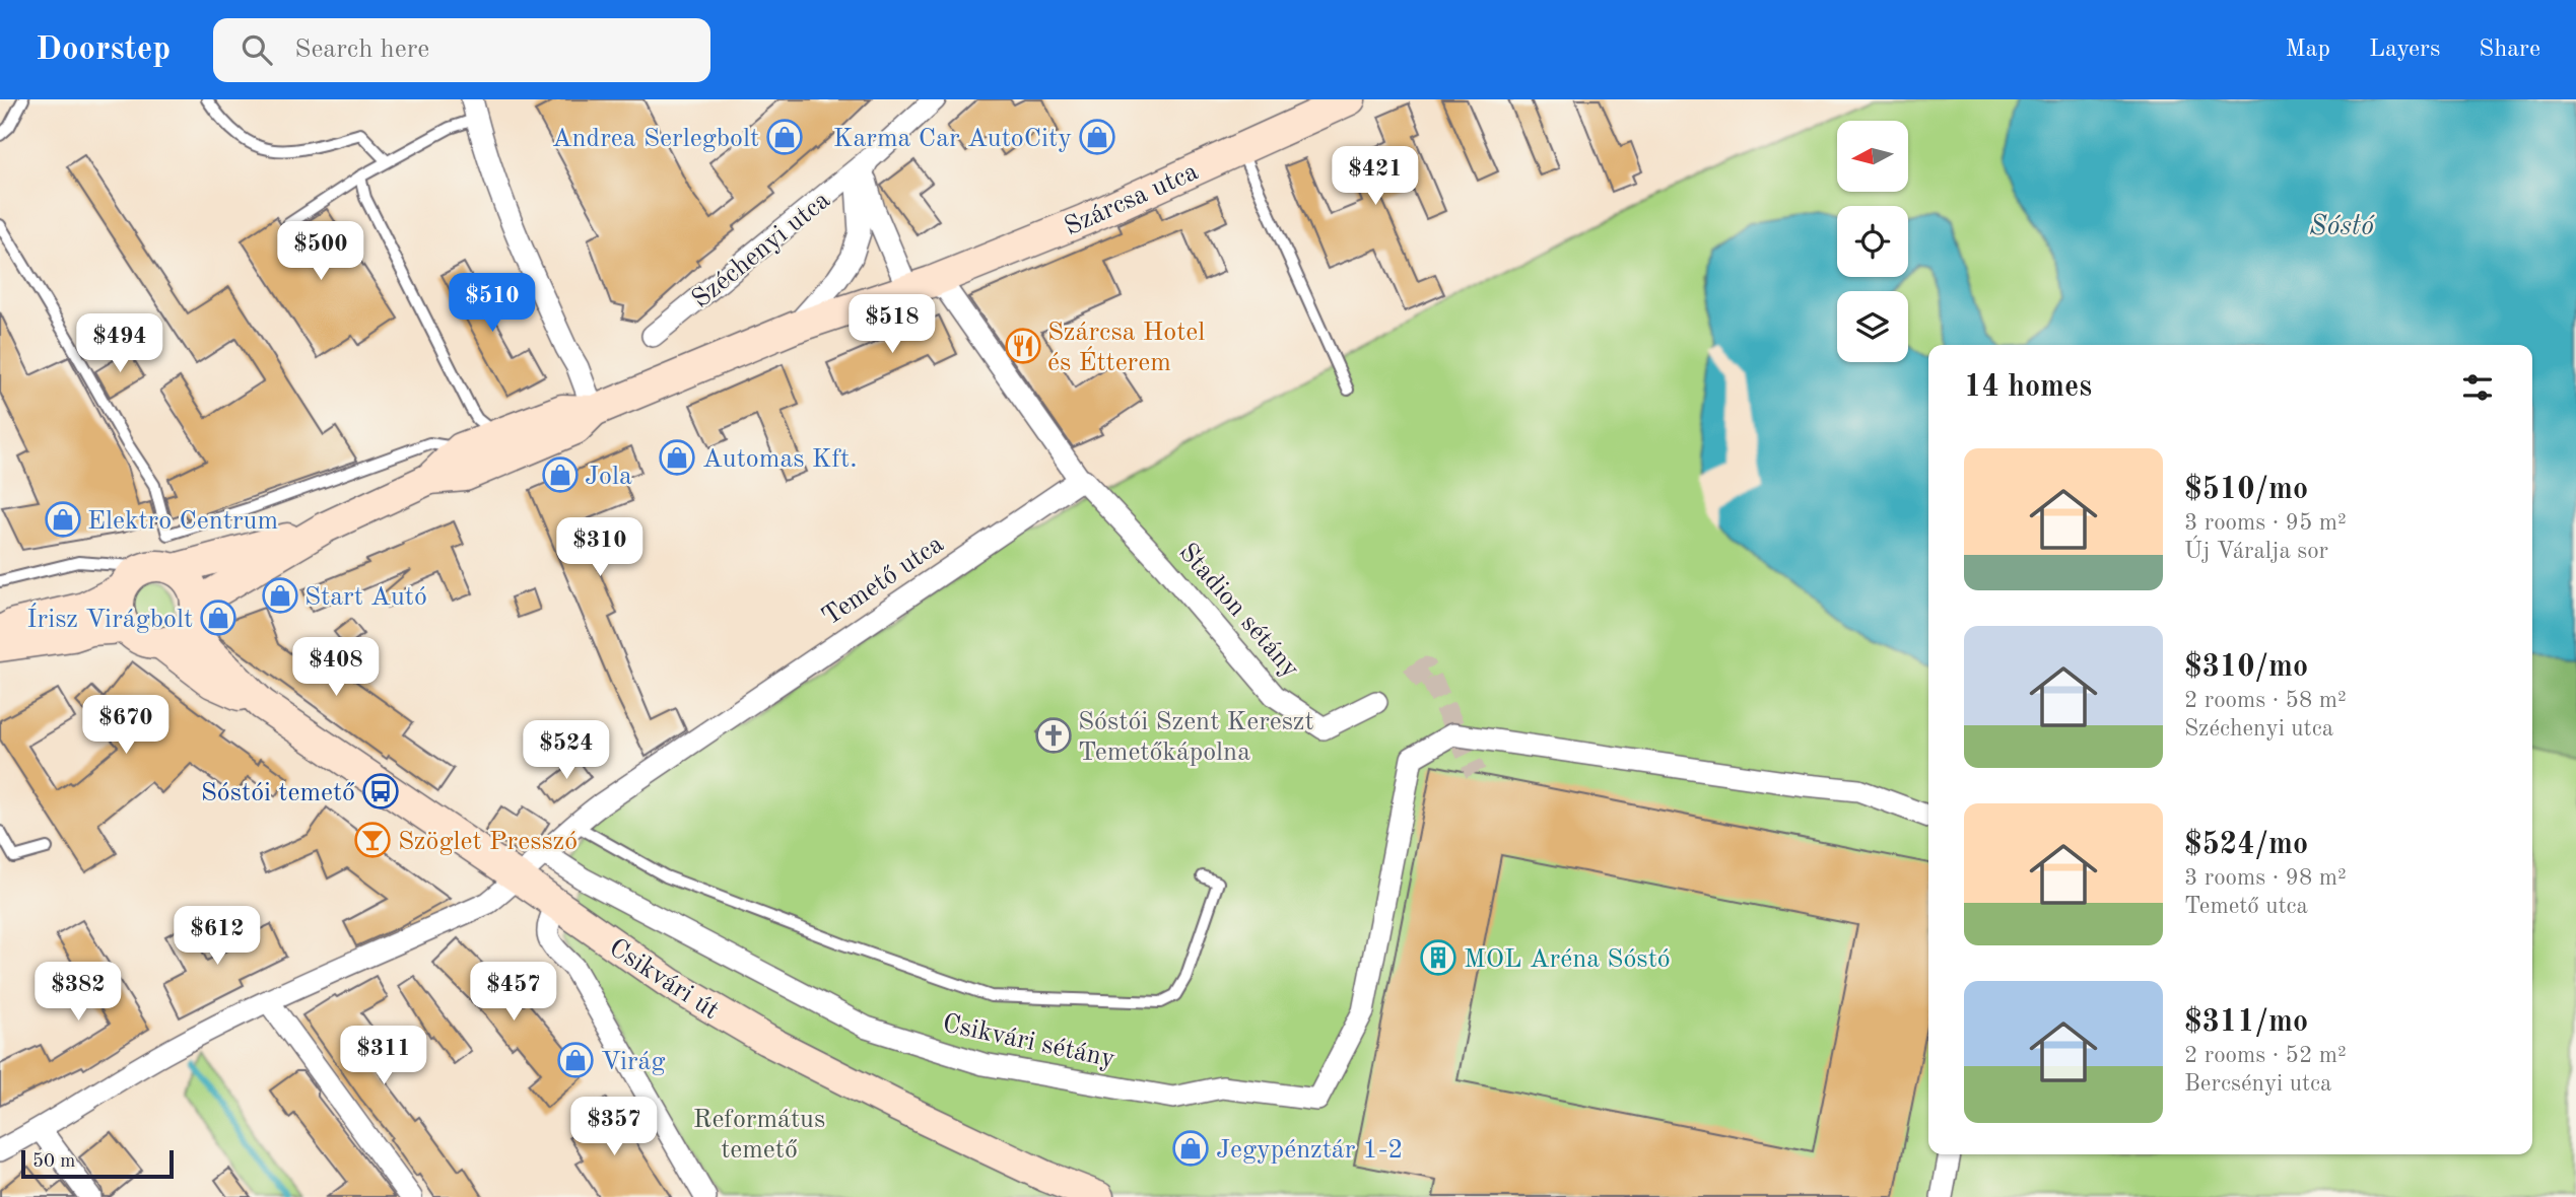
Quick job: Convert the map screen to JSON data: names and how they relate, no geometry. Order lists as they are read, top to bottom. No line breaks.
{"streets":{"main road":["Szárcsa utca","Széchenyi utca","Csikvári út"],"street":["Temető utca","Stadion sétány","Csikvári sétány"]},"crossings":[["Szárcsa utca","Széchenyi utca"],["Temető utca","Stadion sétány"],["Temető utca","Csikvári út"],["Temető utca","Csikvári sétány"]],"water":["Sóstó"],"parks":["Református temető"],"places":{"shop":["Andrea Serlegbolt","Karma Car AutoCity","Automas Kft.","Jola","Elektro Centrum","Start Autó","Írisz Virágbolt","Virág","Jegypénztár 1-2"],"restaurant":["Szárcsa Hotel és Étterem"],"church":["Sóstói Szent Kereszt Temetőkápolna"],"bus stop":["Sóstói temető"],"bar":["Szöglet Presszó"],"building":["MOL Aréna Sóstó"]},"scale_bar":"50 m","north":"left","page":{"header":"Doorstep","search":"Search here","nav":["Map","Layers","Share"],"price":["$421","$500","$510","$518","$494","$310","$408","$670","$524","$612","$382","$457","$311","$357"],"heading":"14 homes","list":[{"name":"$510/mo","note":"3 rooms · 95 m² · Új Váralja sor"},{"name":"$310/mo","note":"2 rooms · 58 m² · Széchenyi utca"},{"name":"$524/mo","note":"3 rooms · 98 m² · Temető utca"},{"name":"$311/mo","note":"2 rooms · 52 m² · Bercsényi utca"}],"scale":"50 m"}}
